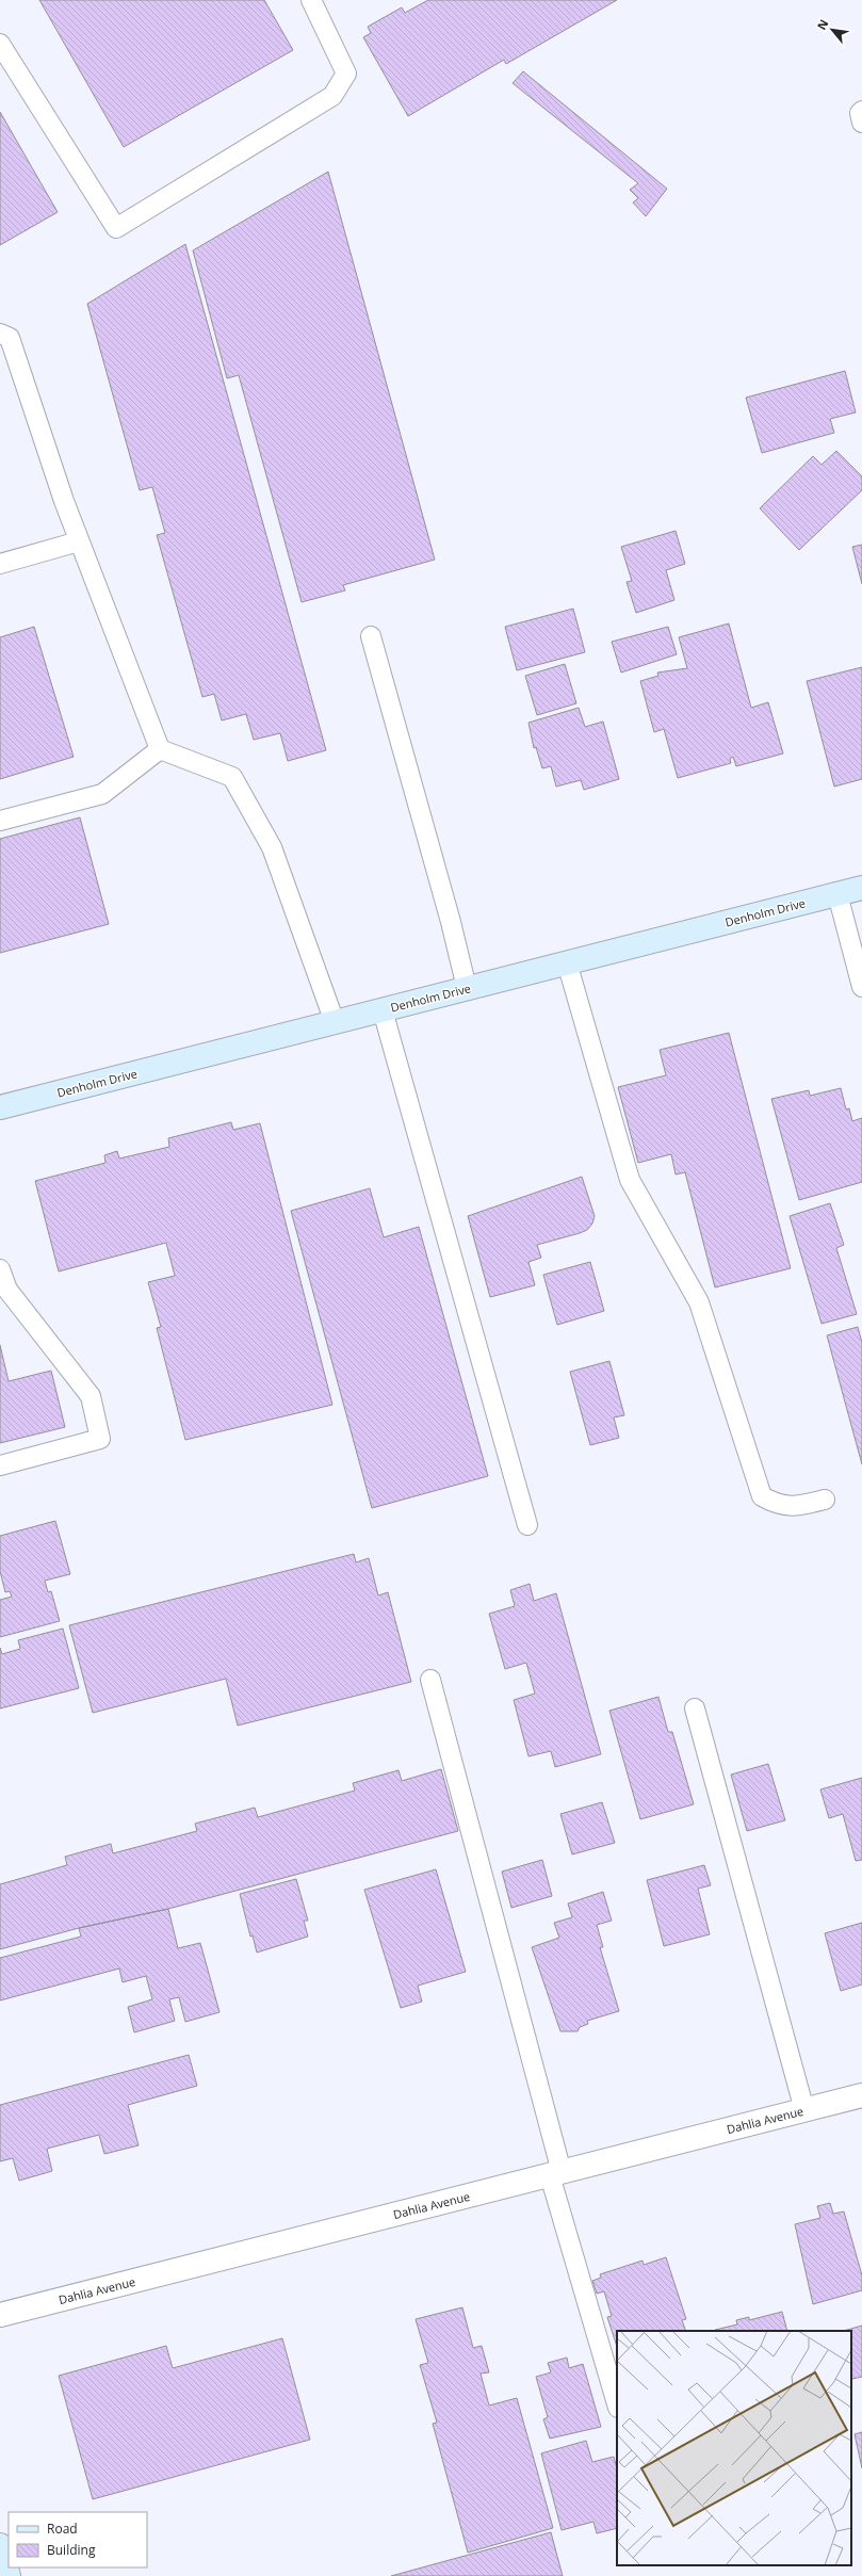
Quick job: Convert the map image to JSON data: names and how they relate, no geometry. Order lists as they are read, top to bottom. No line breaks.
{"streets":{"street":["Denholm Drive","Dahlia Avenue"]},"legend":["Road","Building"],"north":"top left"}
